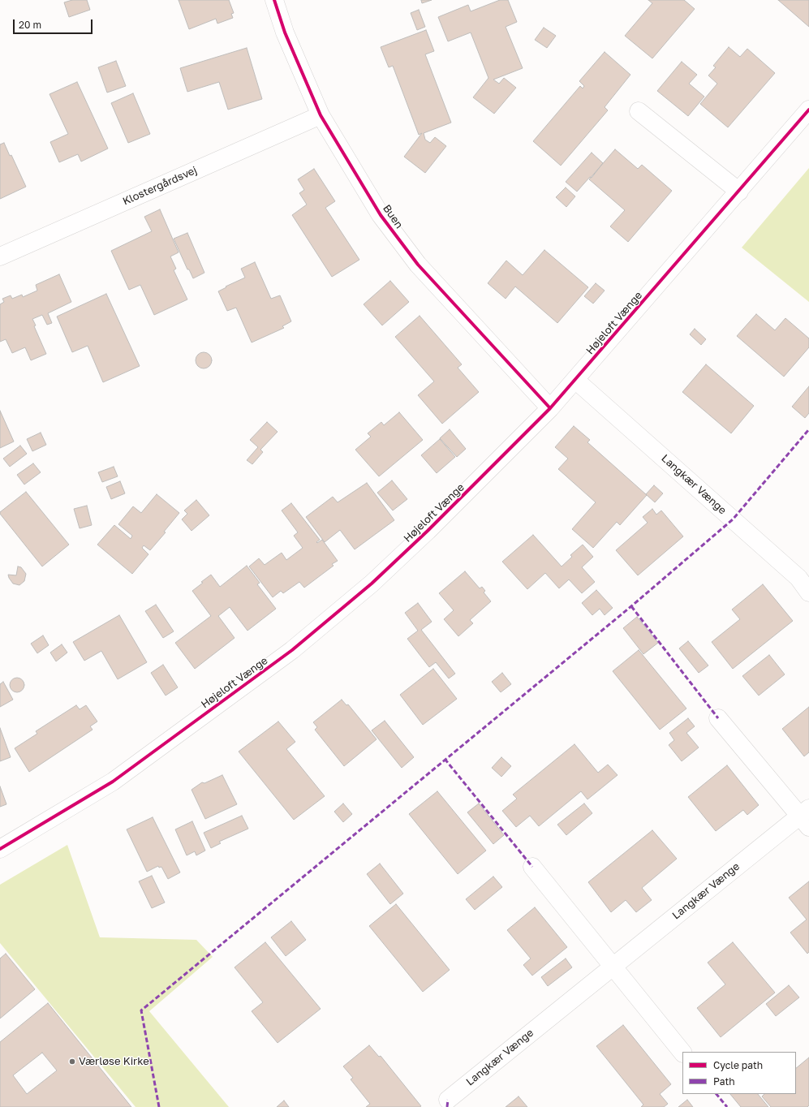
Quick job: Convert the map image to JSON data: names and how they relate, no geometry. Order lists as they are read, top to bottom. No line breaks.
{"streets":{"street":["Klostergårdsvej","Buen","Højeloft Vænge","Langkær Vænge"]},"crossings":[["Klostergårdsvej","Buen"],["Buen","Højeloft Vænge"],["Højeloft Vænge","Langkær Vænge"]],"places":["Værløse Kirke"],"legend":["Cycle path","Path"],"scale_bar":"20 m"}
